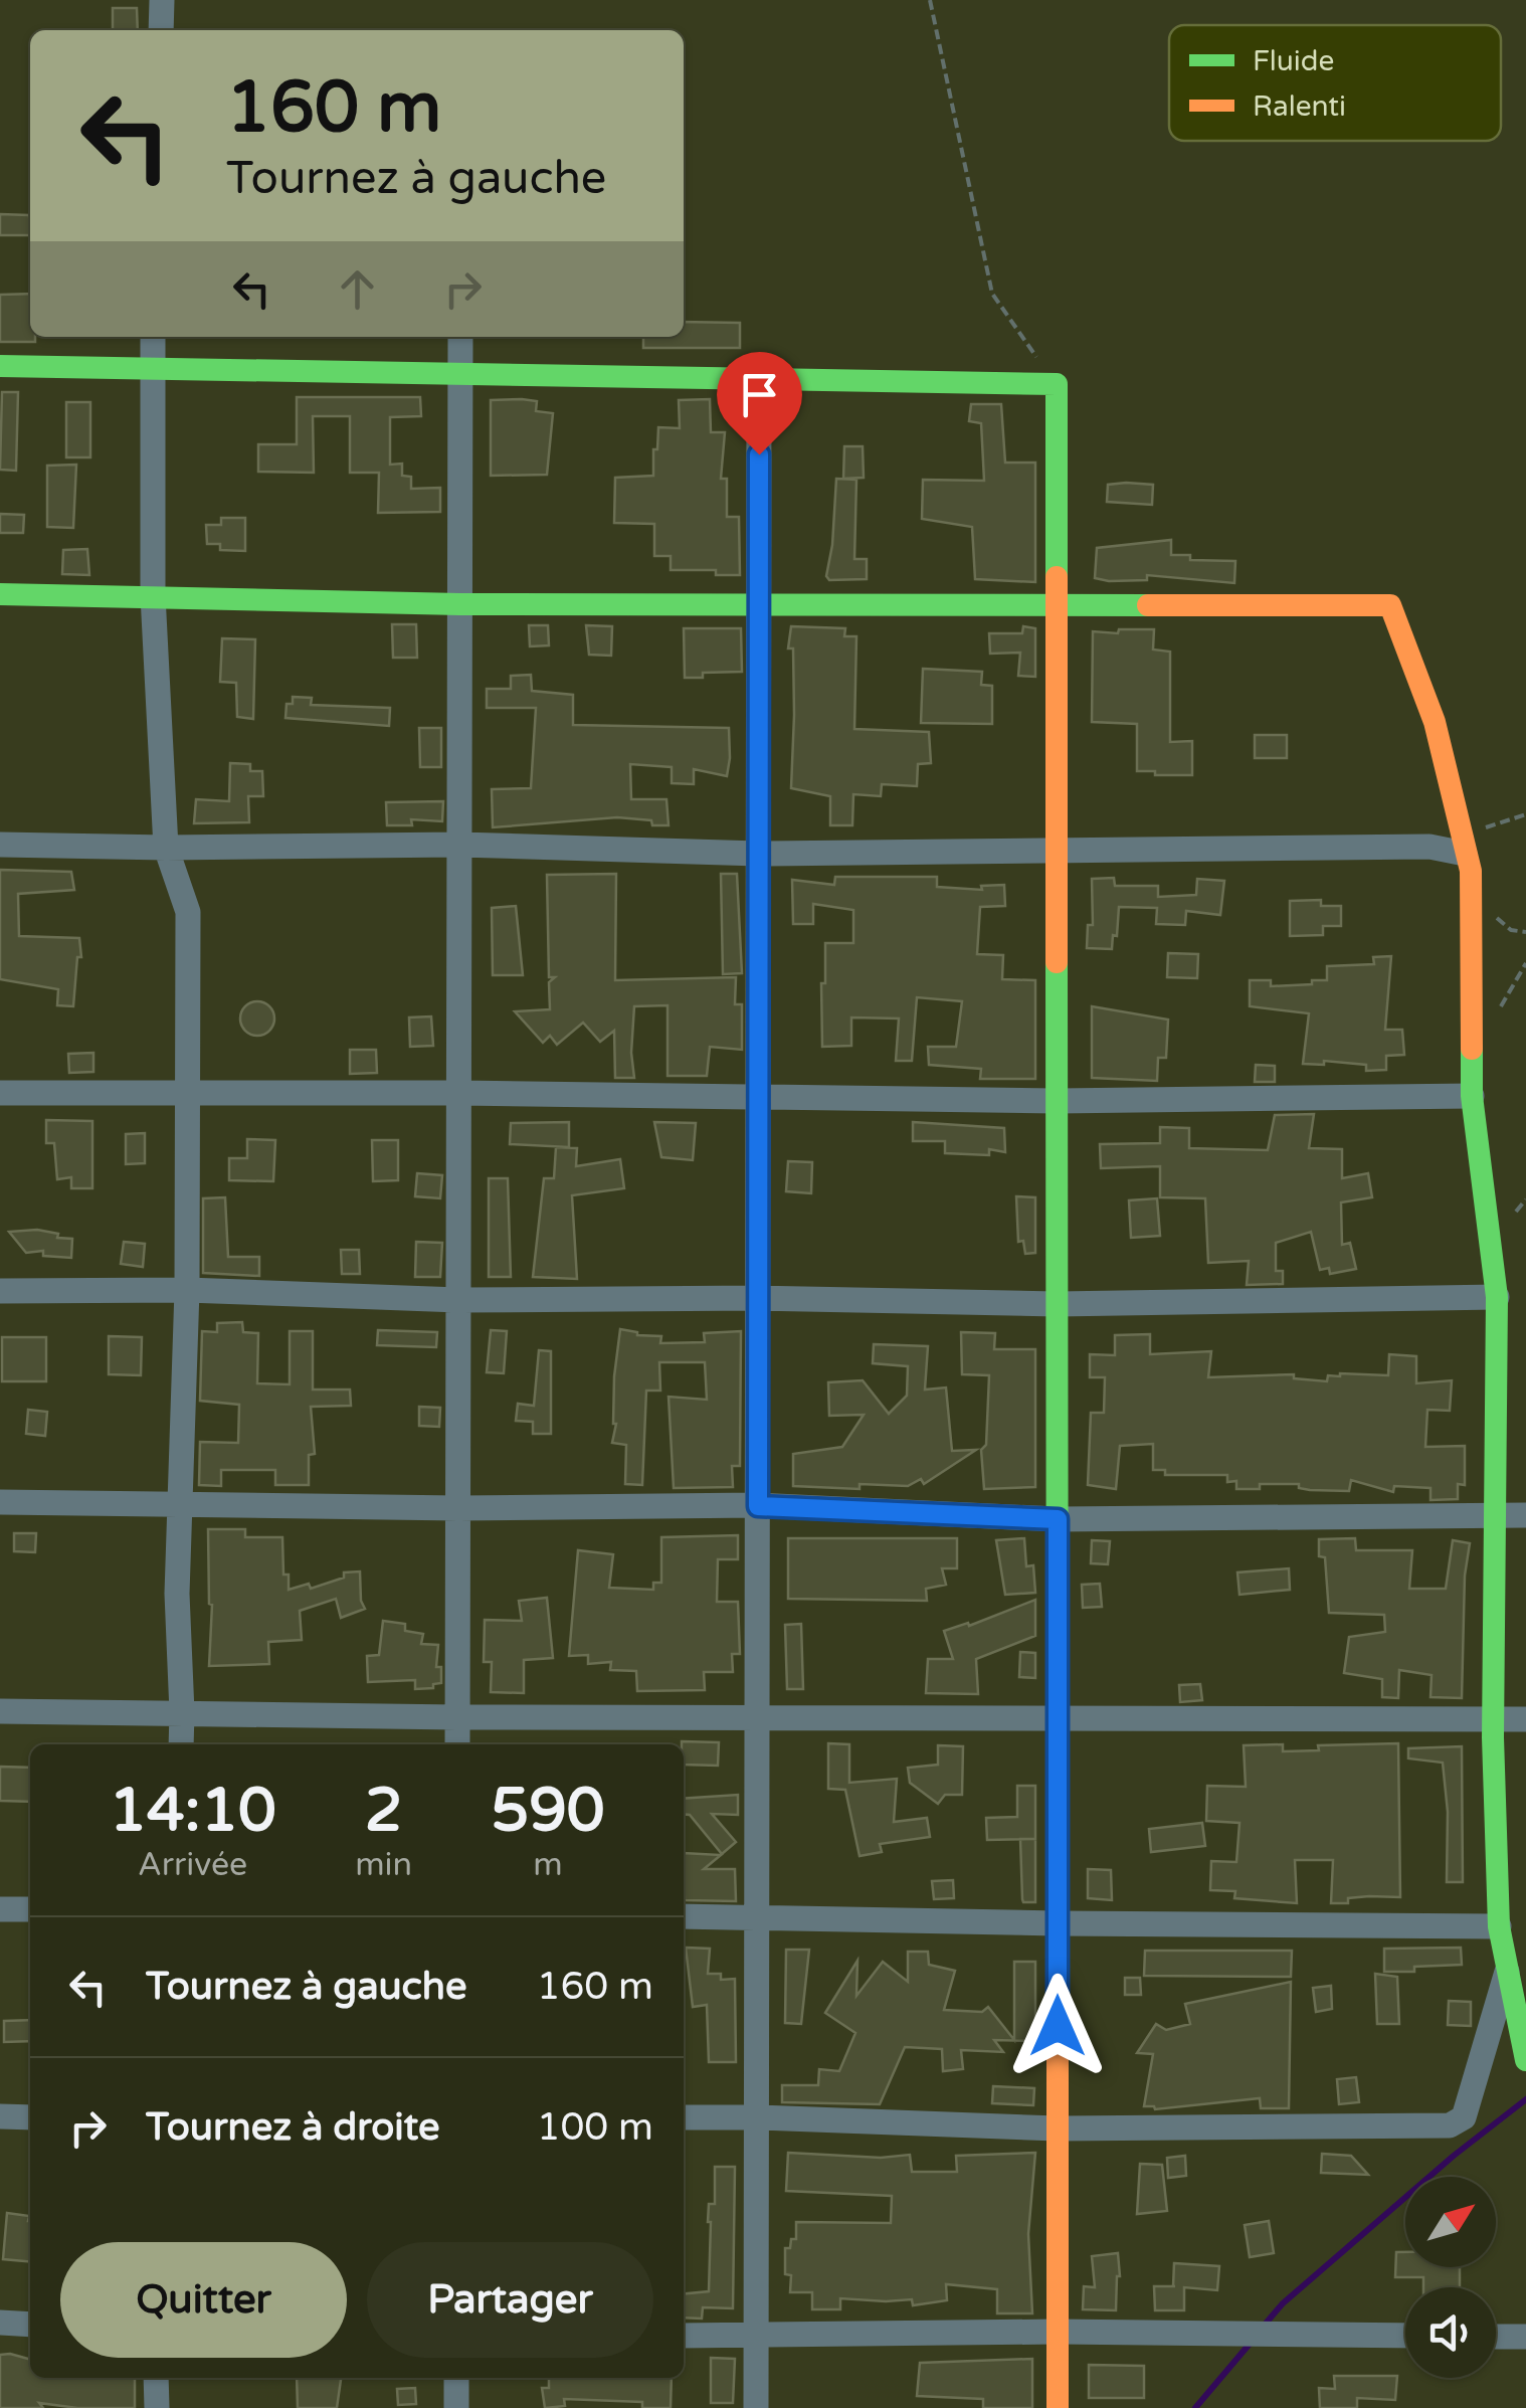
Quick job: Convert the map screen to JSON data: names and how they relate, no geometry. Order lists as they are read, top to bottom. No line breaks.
{"legend":["Fluide","Ralenti"],"north":"top right","page":{"turn":["160 m","Tournez à gauche"],"eta":["14:10","Arrivée","2","min","590","m"],"list":[{"name":"Tournez à gauche","value":"160 m"},{"name":"Tournez à droite","value":"100 m"}],"buttons":["Quitter","Partager"]}}
